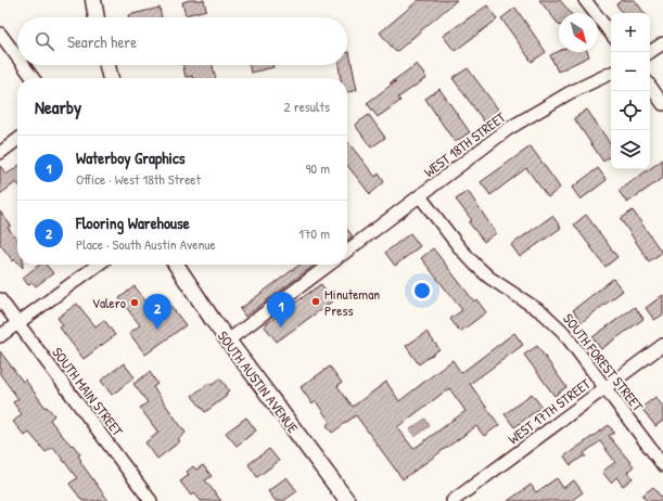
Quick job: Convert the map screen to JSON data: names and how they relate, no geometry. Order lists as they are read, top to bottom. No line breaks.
{"streets":{"main road":["SOUTH AUSTIN AVENUE"],"street":["WEST 18TH STREET","SOUTH FOREST STREET","SOUTH MAIN STREET","WEST 17TH STREET"]},"crossings":[["WEST 18TH STREET","SOUTH FOREST STREET"],["SOUTH FOREST STREET","WEST 17TH STREET"]],"places":["Minuteman Press","Valero"],"north":"bottom right","page":{"map_buttons":["+","−"],"search":"Search here","heading":["Nearby","2 results"],"list":[{"mark":"1","name":"Waterboy Graphics","note":"Office · West 18th Street","value":"90 m"},{"mark":"2","name":"Flooring Warehouse","note":"Place · South Austin Avenue","value":"170 m"}],"pins":["1","2"]}}
